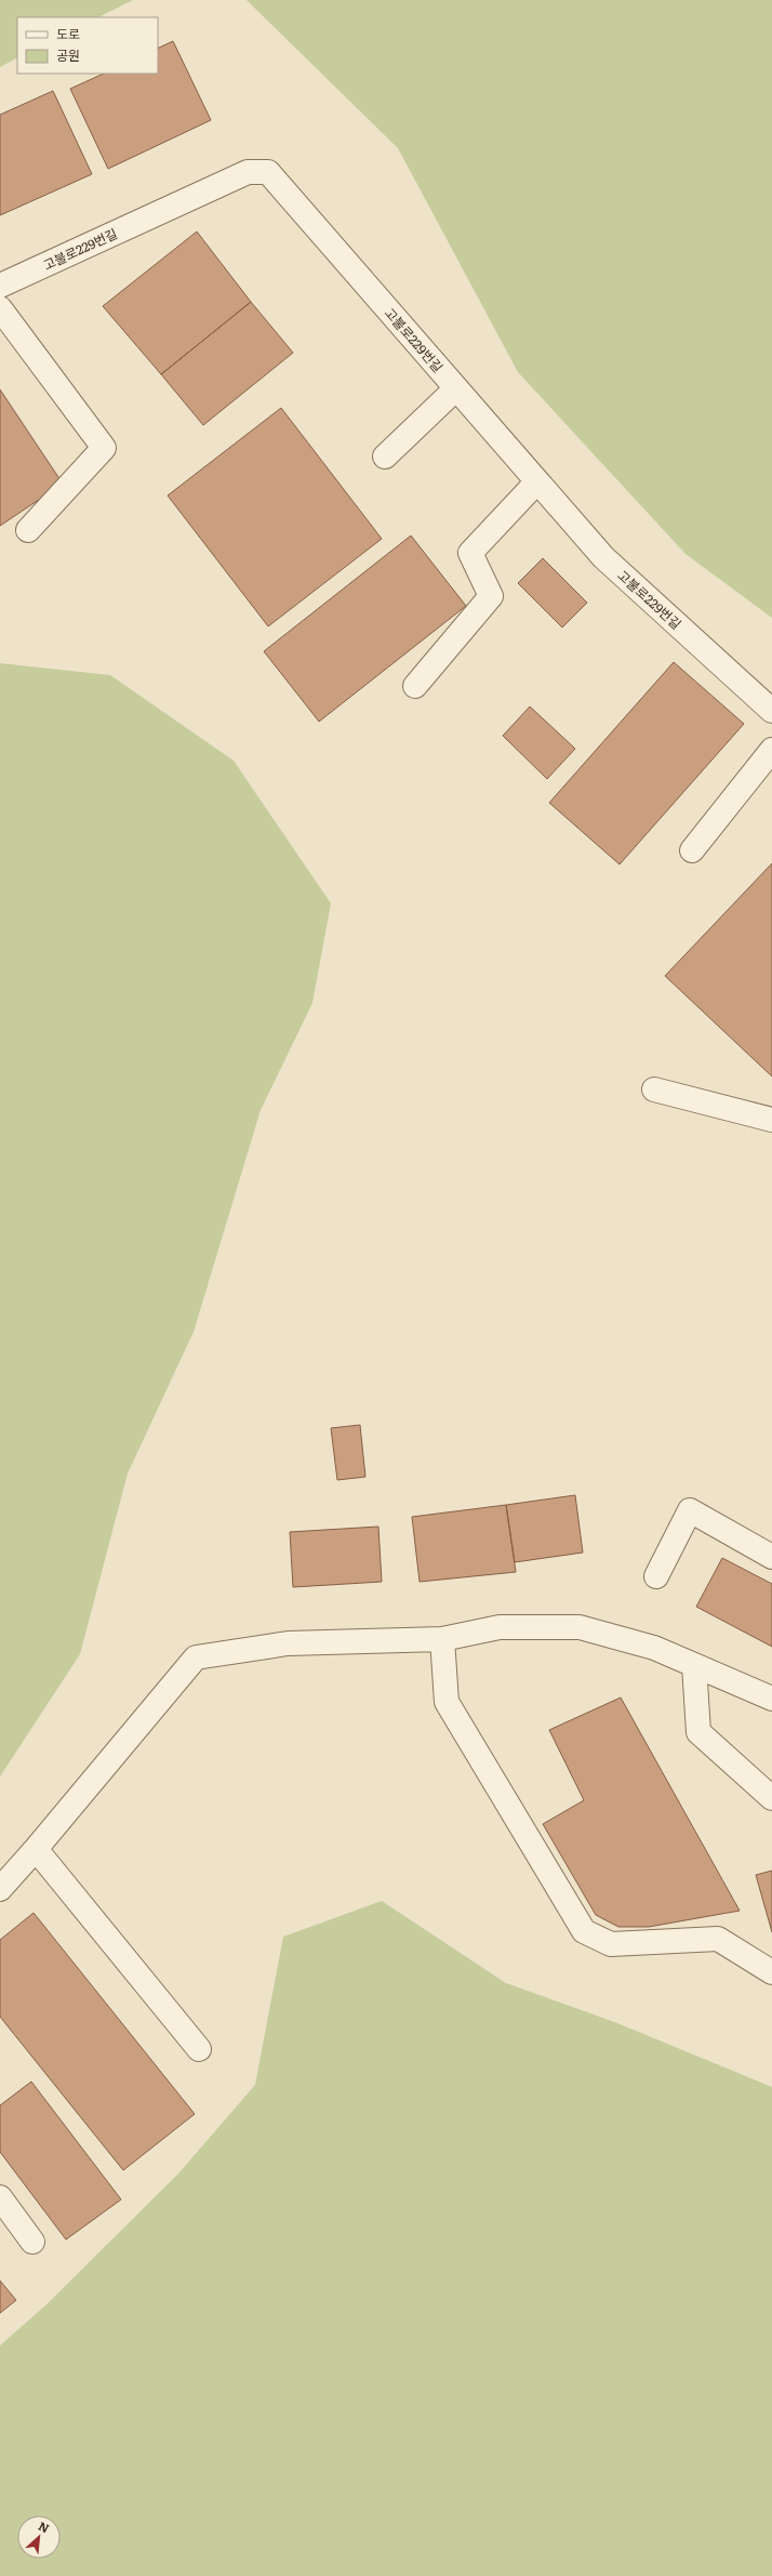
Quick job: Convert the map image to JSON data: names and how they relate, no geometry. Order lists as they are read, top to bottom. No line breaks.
{"streets":{"street":["고불로229번길"]},"legend":["도로","공원"],"north":"top right"}
